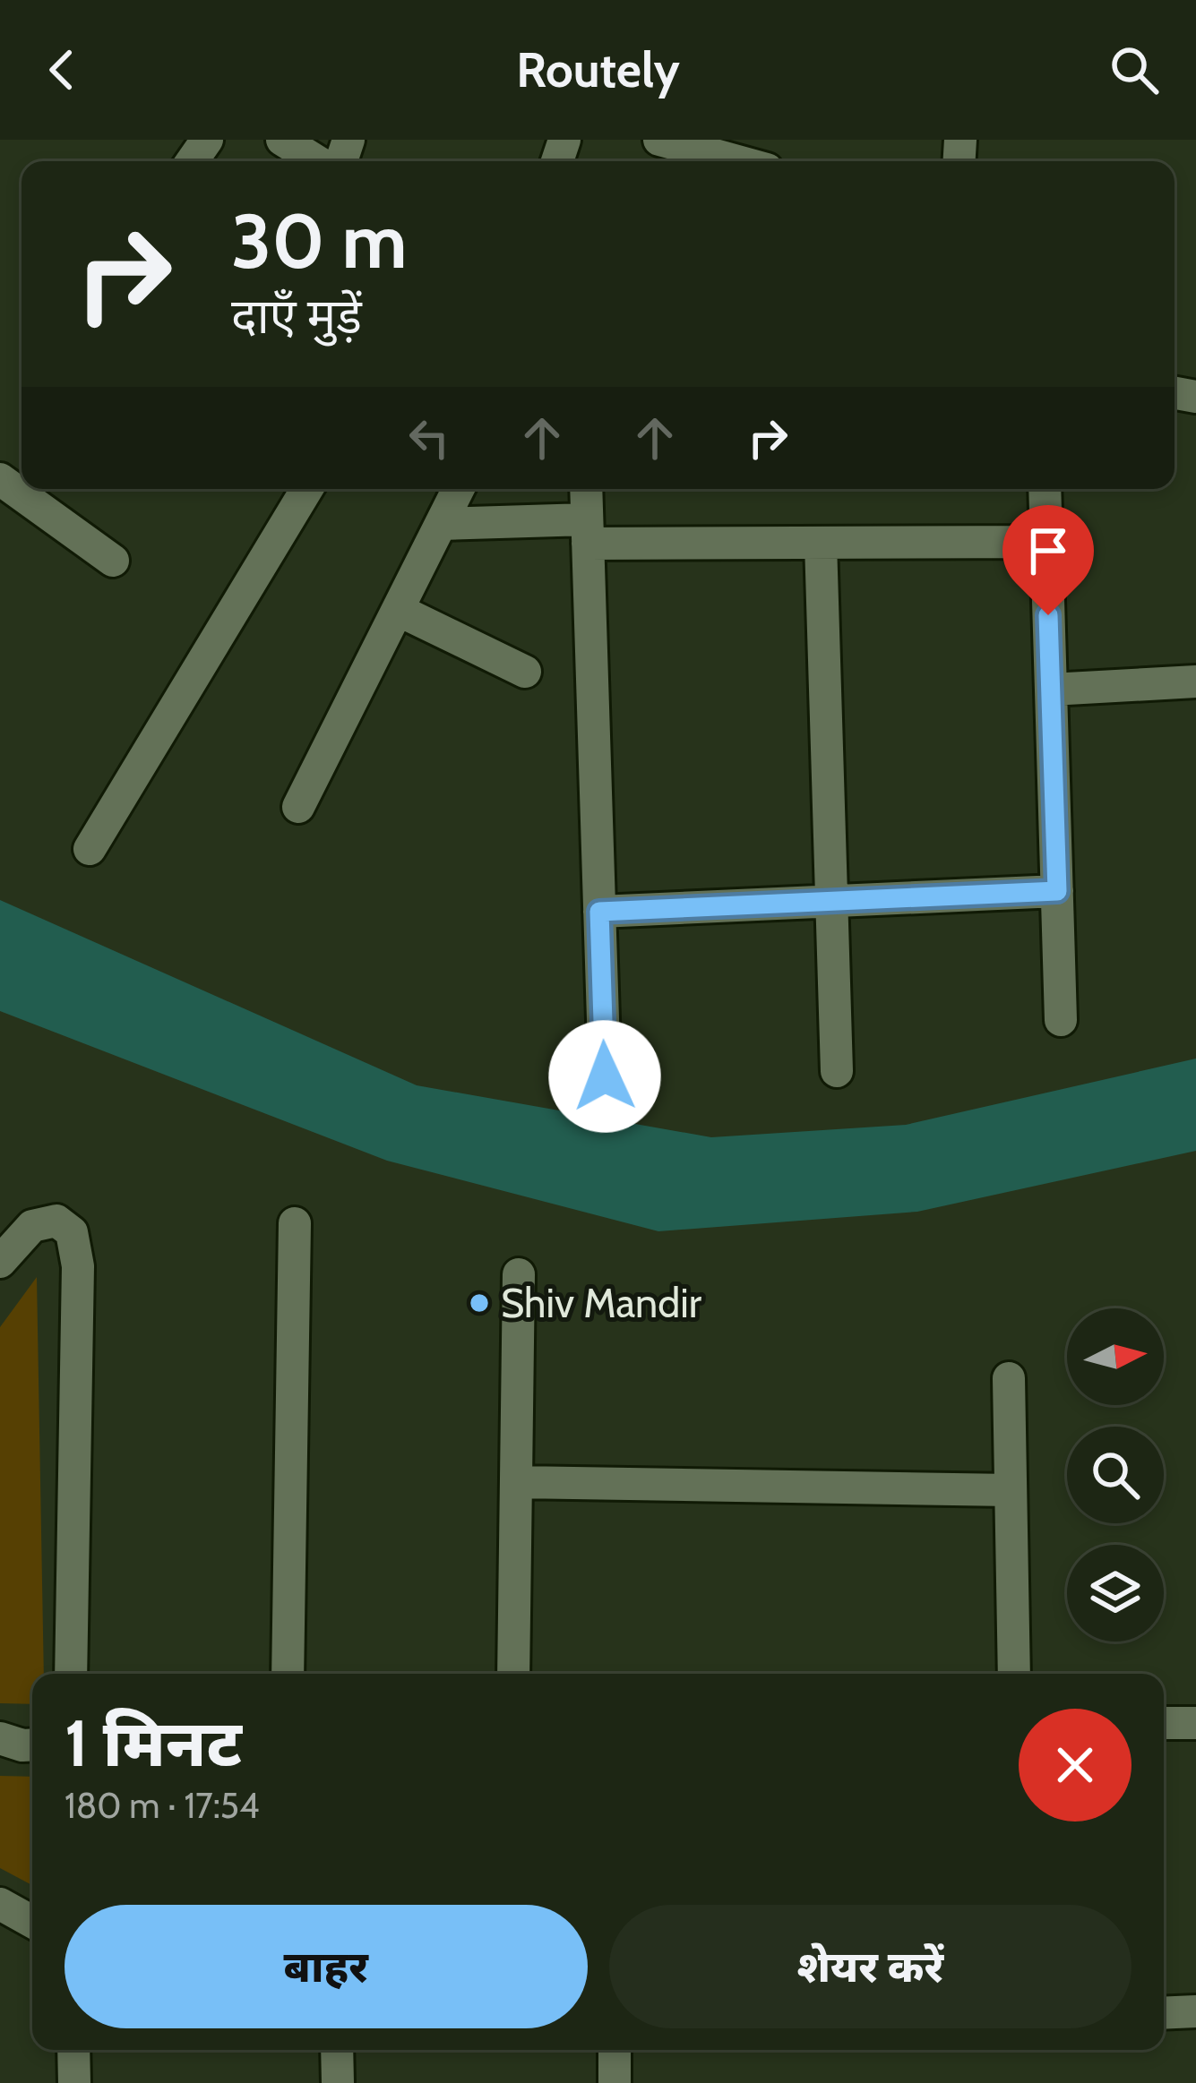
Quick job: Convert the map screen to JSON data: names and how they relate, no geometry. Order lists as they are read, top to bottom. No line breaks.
{"places":["Shiv Mandir"],"north":"right","page":{"header":"Routely","turn":["30 m","दाएँ मुड़ें"],"heading":["1 मिनट","180 m · 17:54"],"buttons":["बाहर","शेयर करें"]}}
